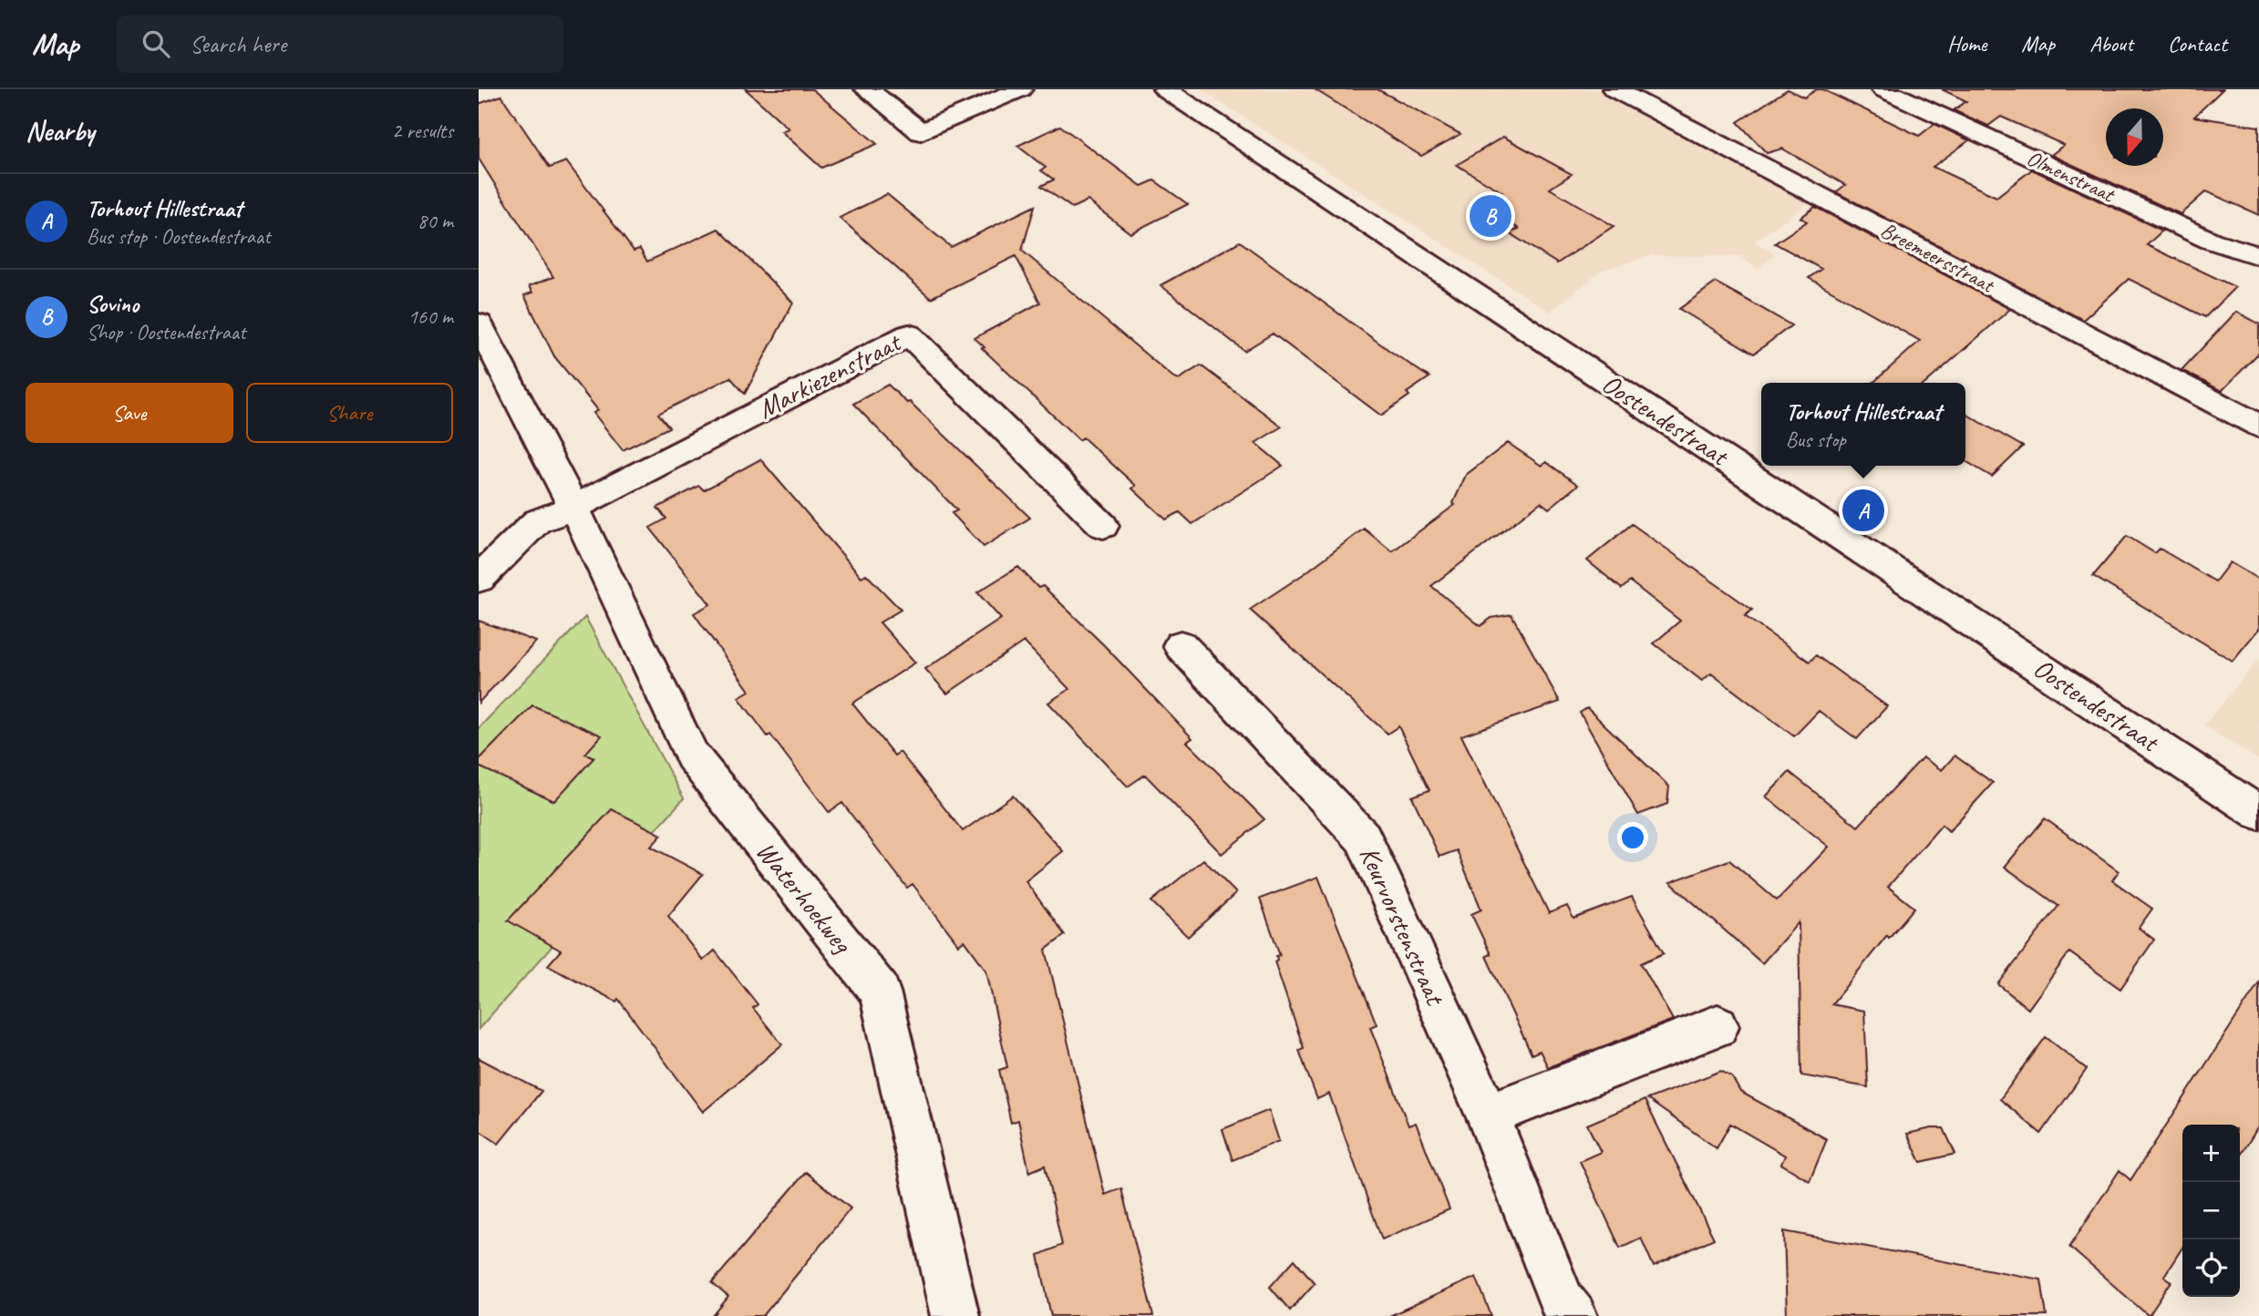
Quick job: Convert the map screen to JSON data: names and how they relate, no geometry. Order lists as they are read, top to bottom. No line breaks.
{"streets":{"street":["Olmenstraat","Breemeersstraat","Markiezenstraat","Oostendestraat","Waterhoekweg","Keurvorstenstraat"]},"crossings":[["Markiezenstraat","Waterhoekweg"]],"north":"bottom","page":{"header":"Map","search":"Search here","nav":["Home","Map","About","Contact"],"heading":["Nearby","2 results"],"list":[{"mark":"A","name":"Torhout Hillestraat","note":"Bus stop · Oostendestraat","value":"80 m"},{"mark":"B","name":"Sovino","note":"Shop · Oostendestraat","value":"160 m"}],"pins":["B","A"],"buttons":["Save","Share"],"popup":["Torhout Hillestraat","Bus stop"],"map_buttons":["+","−"]}}
